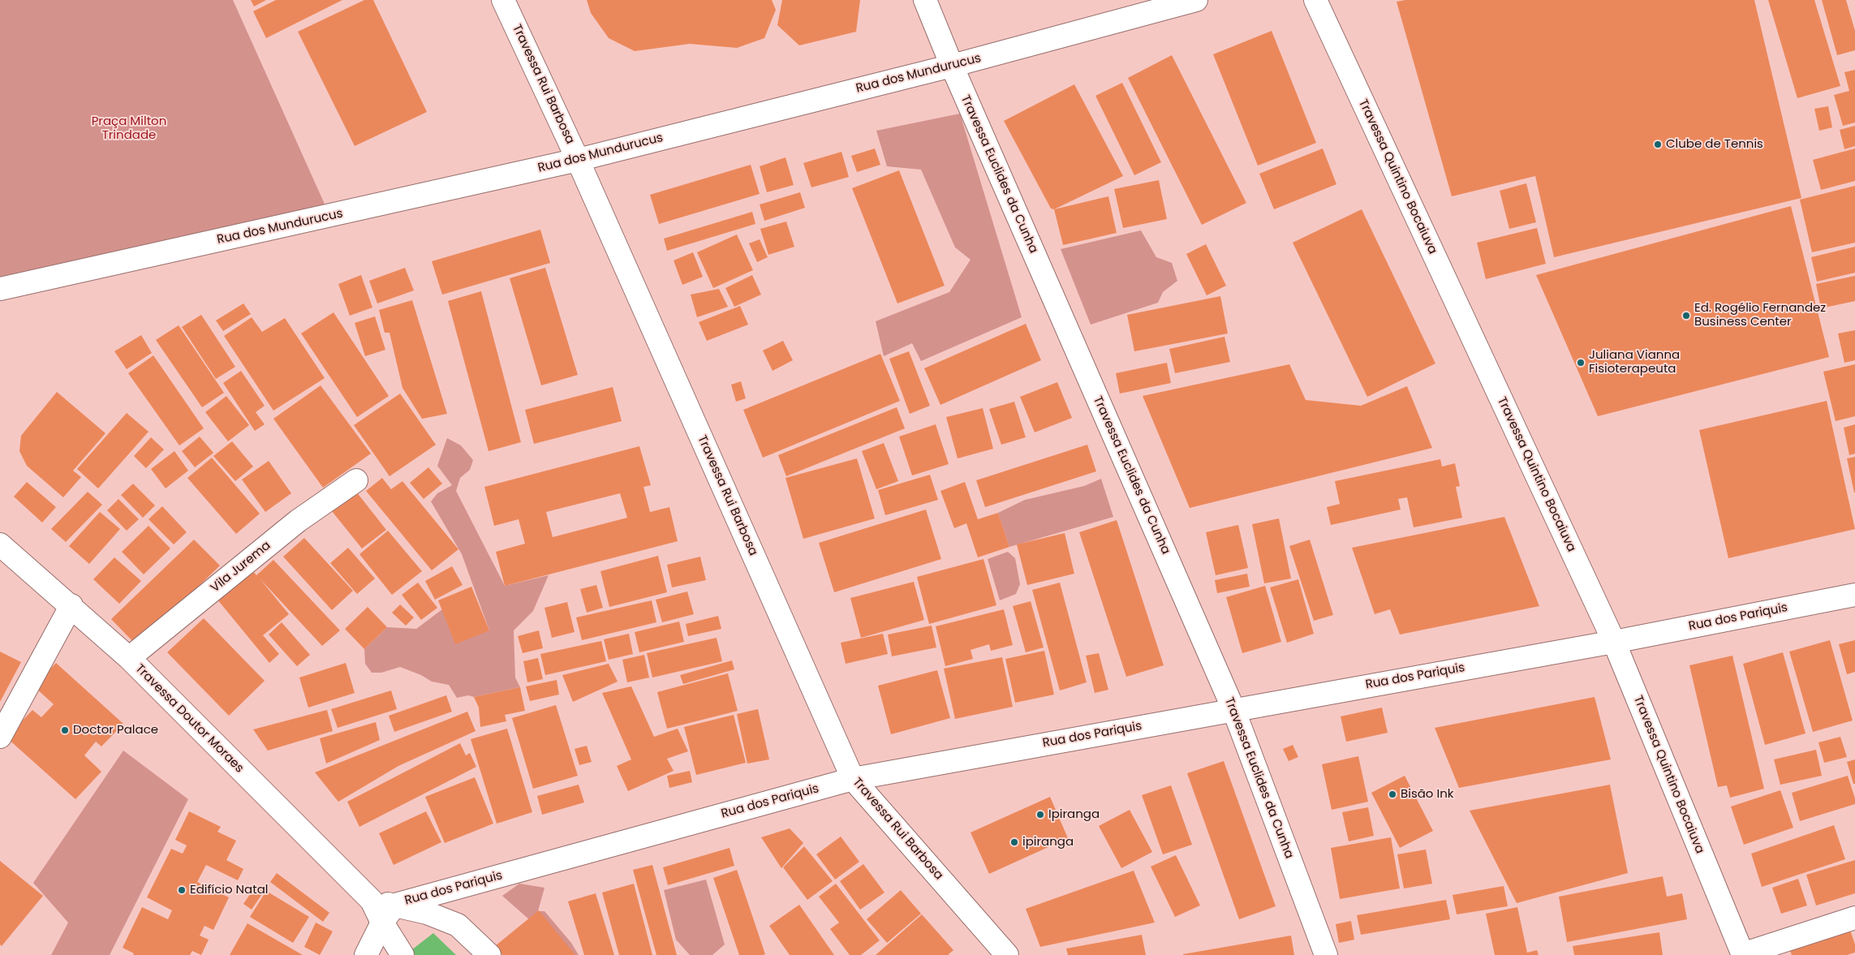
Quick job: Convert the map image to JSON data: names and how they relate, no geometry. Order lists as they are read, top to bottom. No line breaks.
{"streets":{"street":["Rua dos Mundurucus","Travessa Rui Barbosa","Travessa Euclides da Cunha","Travessa Quintino Bocaiuva","Vila Jurema","Rua dos Pariquis","Travessa Doutor Moraes"]},"crossings":[["Rua dos Mundurucus","Travessa Rui Barbosa"],["Rua dos Mundurucus","Travessa Euclides da Cunha"],["Travessa Rui Barbosa","Rua dos Pariquis"],["Travessa Euclides da Cunha","Rua dos Pariquis"],["Travessa Quintino Bocaiuva","Rua dos Pariquis"],["Vila Jurema","Travessa Doutor Moraes"],["Rua dos Pariquis","Travessa Doutor Moraes"]],"parks":["Praça Milton Trindade"],"places":["Clube de Tennis","Ed. Rogélio Fernandez Business Center","Juliana Vianna Fisioterapeuta","Doctor Palace","Bisão Ink","Ipiranga","ipiranga","Edifício Natal"]}
